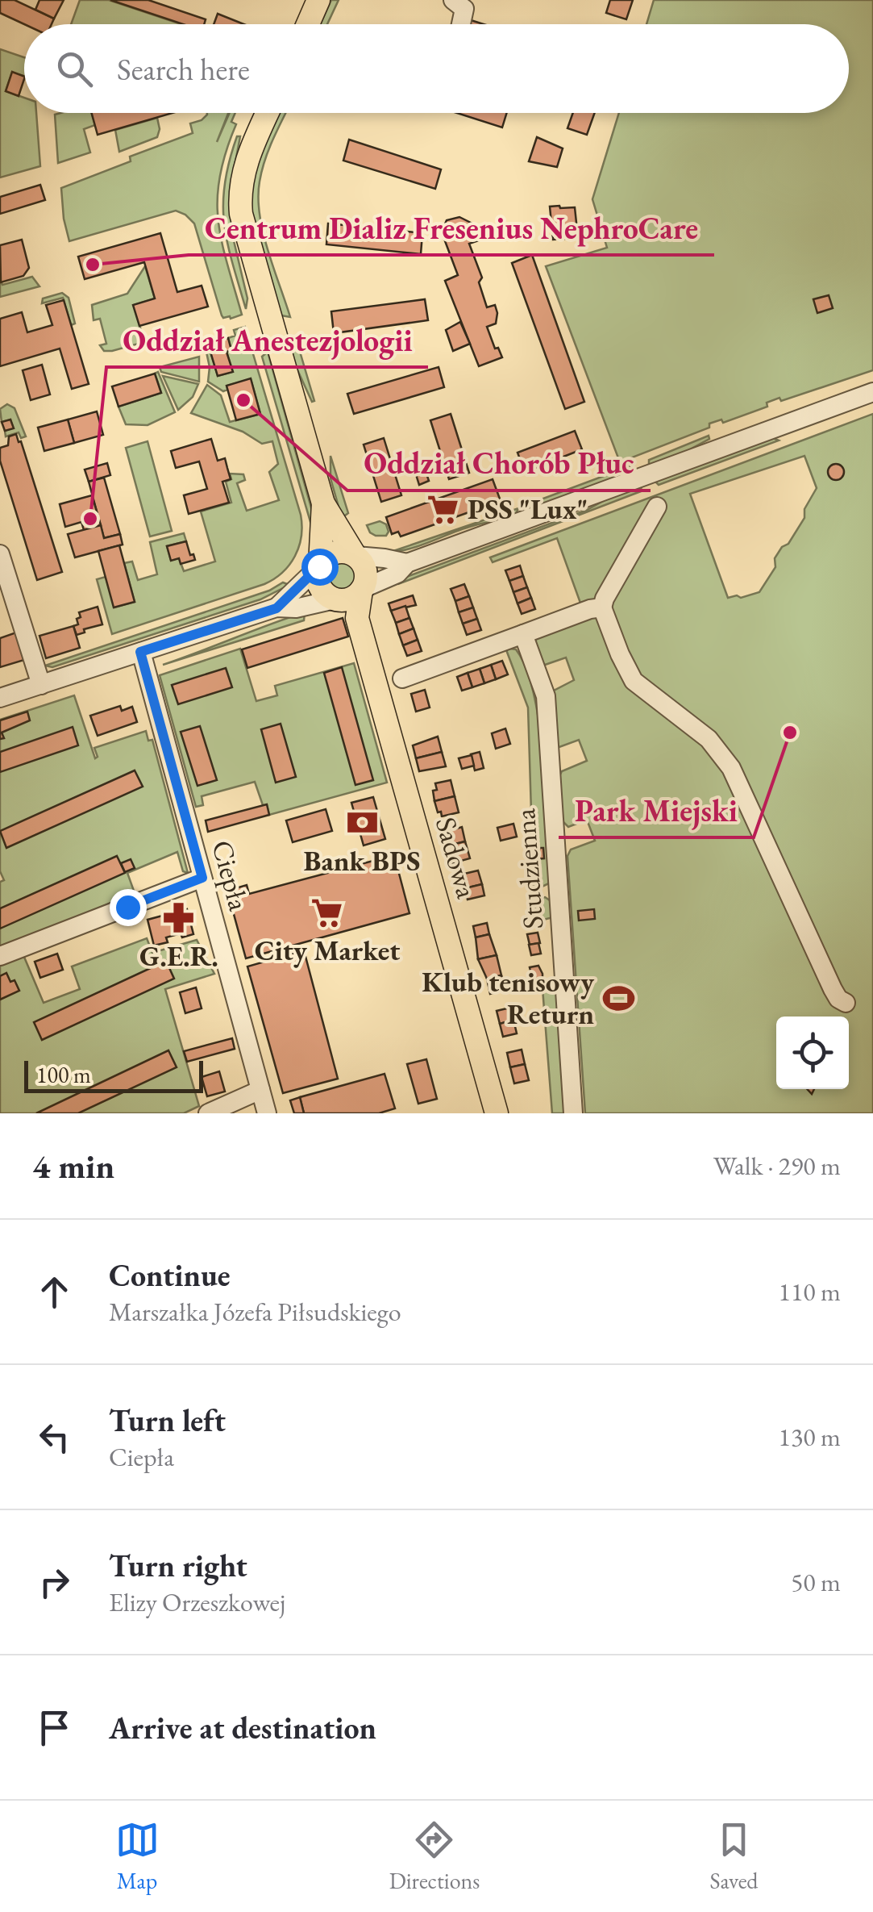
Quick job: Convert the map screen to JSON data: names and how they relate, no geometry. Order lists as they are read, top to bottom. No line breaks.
{"streets":{"main road":["Sadowa"],"street":["Studzienna","Ciepła"]},"places":{"other":["Centrum Dializ Fresenius NephroCare","Oddział Chorób Płuc","Oddział Anestezjologii","Park Miejski"],"supermarket":["PSS \"Lux\"","City Market"],"bank":["Bank BPS"],"pharmacy":["G.E.R."],"sports":["Klub tenisowy Return"]},"scale_bar":"100 m","page":{"search":"Search here","scale":"100 m","heading":["4 min","Walk · 290 m"],"list":[["Continue","Marszałka Józefa Piłsudskiego","110 m"],["Turn left","Ciepła","130 m"],["Turn right","Elizy Orzeszkowej","50 m"],"Arrive at destination"],"nav":["Map","Directions","Saved"]}}
